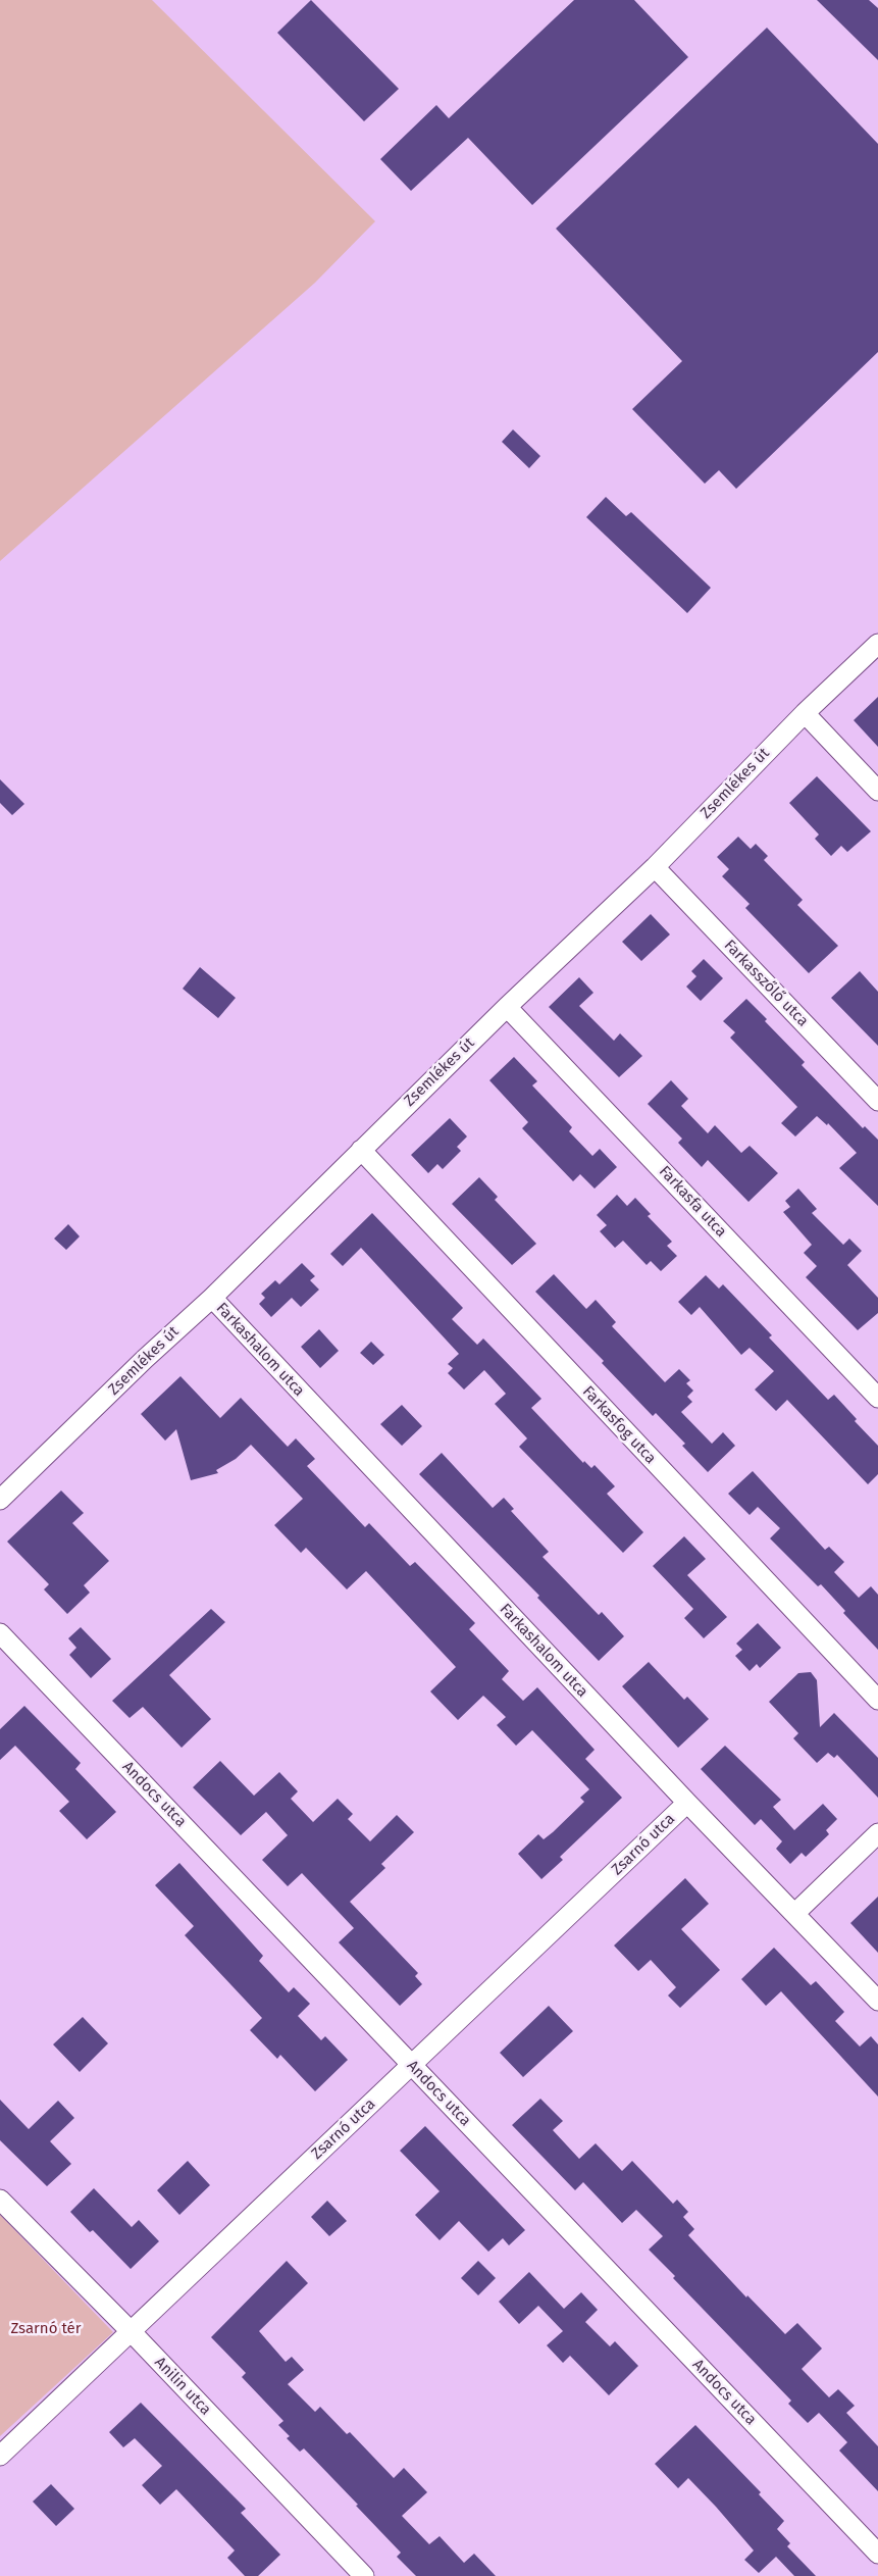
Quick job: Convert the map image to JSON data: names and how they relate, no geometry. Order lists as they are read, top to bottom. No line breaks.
{"streets":{"street":["Zsemlékes út","Farkasszőlő utca","Farkasfa utca","Farkashalom utca","Farkasfog utca","Andocs utca","Zsarnó utca","Anilin utca"]},"crossings":[["Zsemlékes út","Farkasszőlő utca"],["Zsemlékes út","Farkasfa utca"],["Zsemlékes út","Farkashalom utca"],["Zsemlékes út","Farkasfog utca"],["Farkashalom utca","Zsarnó utca"],["Andocs utca","Zsarnó utca"],["Zsarnó utca","Anilin utca"]],"parks":["Zsarnó tér"]}
